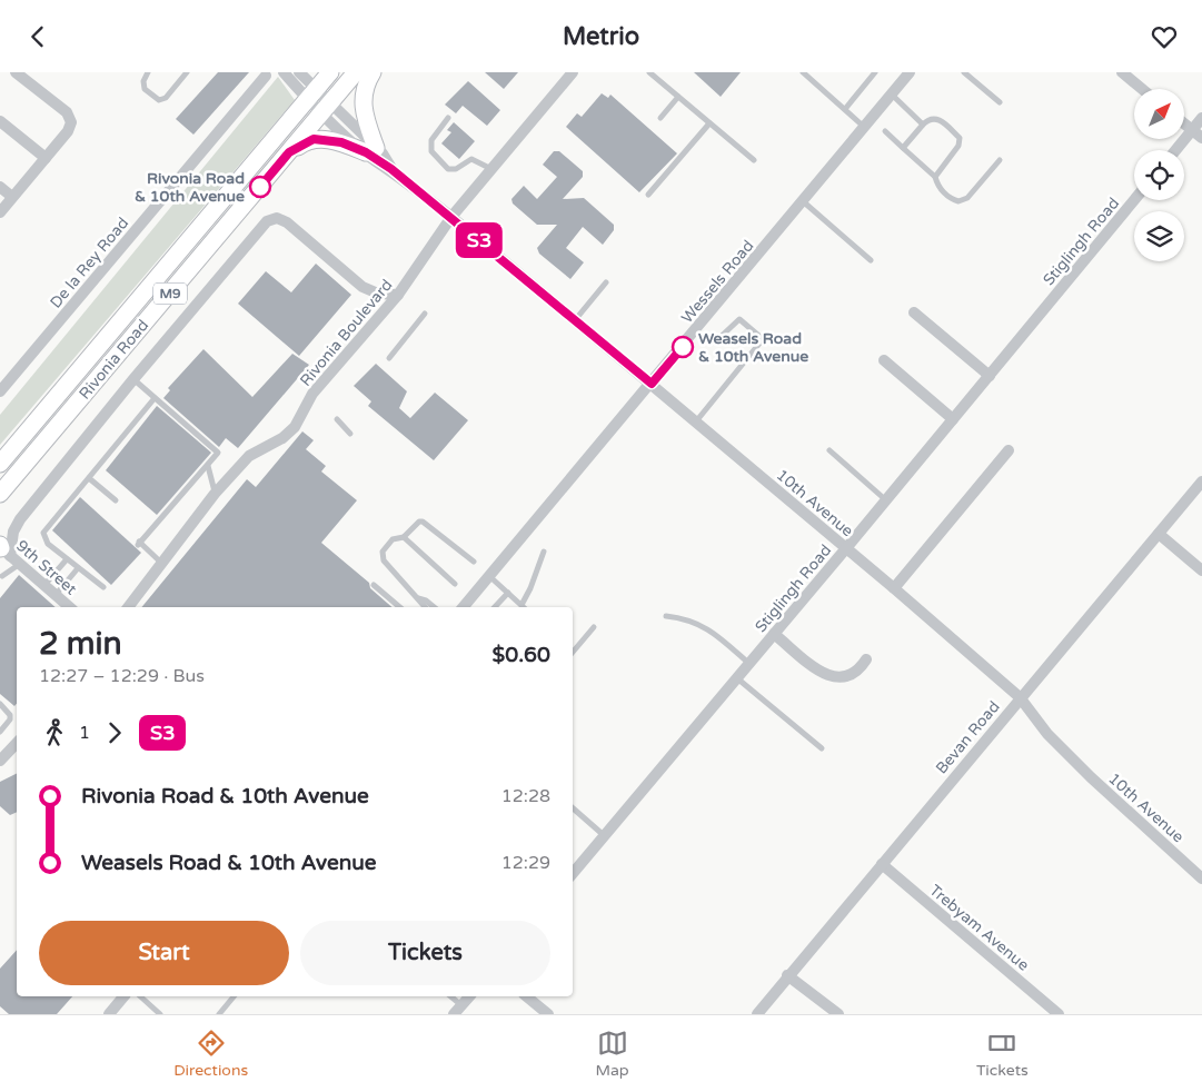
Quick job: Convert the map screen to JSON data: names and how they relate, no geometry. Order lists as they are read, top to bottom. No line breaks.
{"streets":{"main road":["M9","Rivonia Road"],"street":["Stiglingh Road","De la Rey Road","Wessels Road","Rivonia Boulevard","10th Avenue","9th Street","Bevan Road","Trebyam Avenue"]},"crossings":[["Stiglingh Road","10th Avenue"],["Wessels Road","10th Avenue"],["Rivonia Boulevard","10th Avenue"],["Rivonia Road","10th Avenue"],["10th Avenue","Bevan Road"],["Bevan Road","Trebyam Avenue"]],"places":["Rivonia Road & 10th Avenue","Weasels Road & 10th Avenue"],"lines":["bus line S3"],"north":"top right","page":{"header":"Metrio","on_map":"S3","heading":["2 min","12:27 – 12:29 · Bus","$0.60"],"legs":["1","S3"],"list":[{"name":"Rivonia Road & 10th Avenue","value":"12:28"},{"name":"Weasels Road & 10th Avenue","value":"12:29"}],"buttons":["Start","Tickets"],"tabs":["Directions","Map","Tickets"]}}
